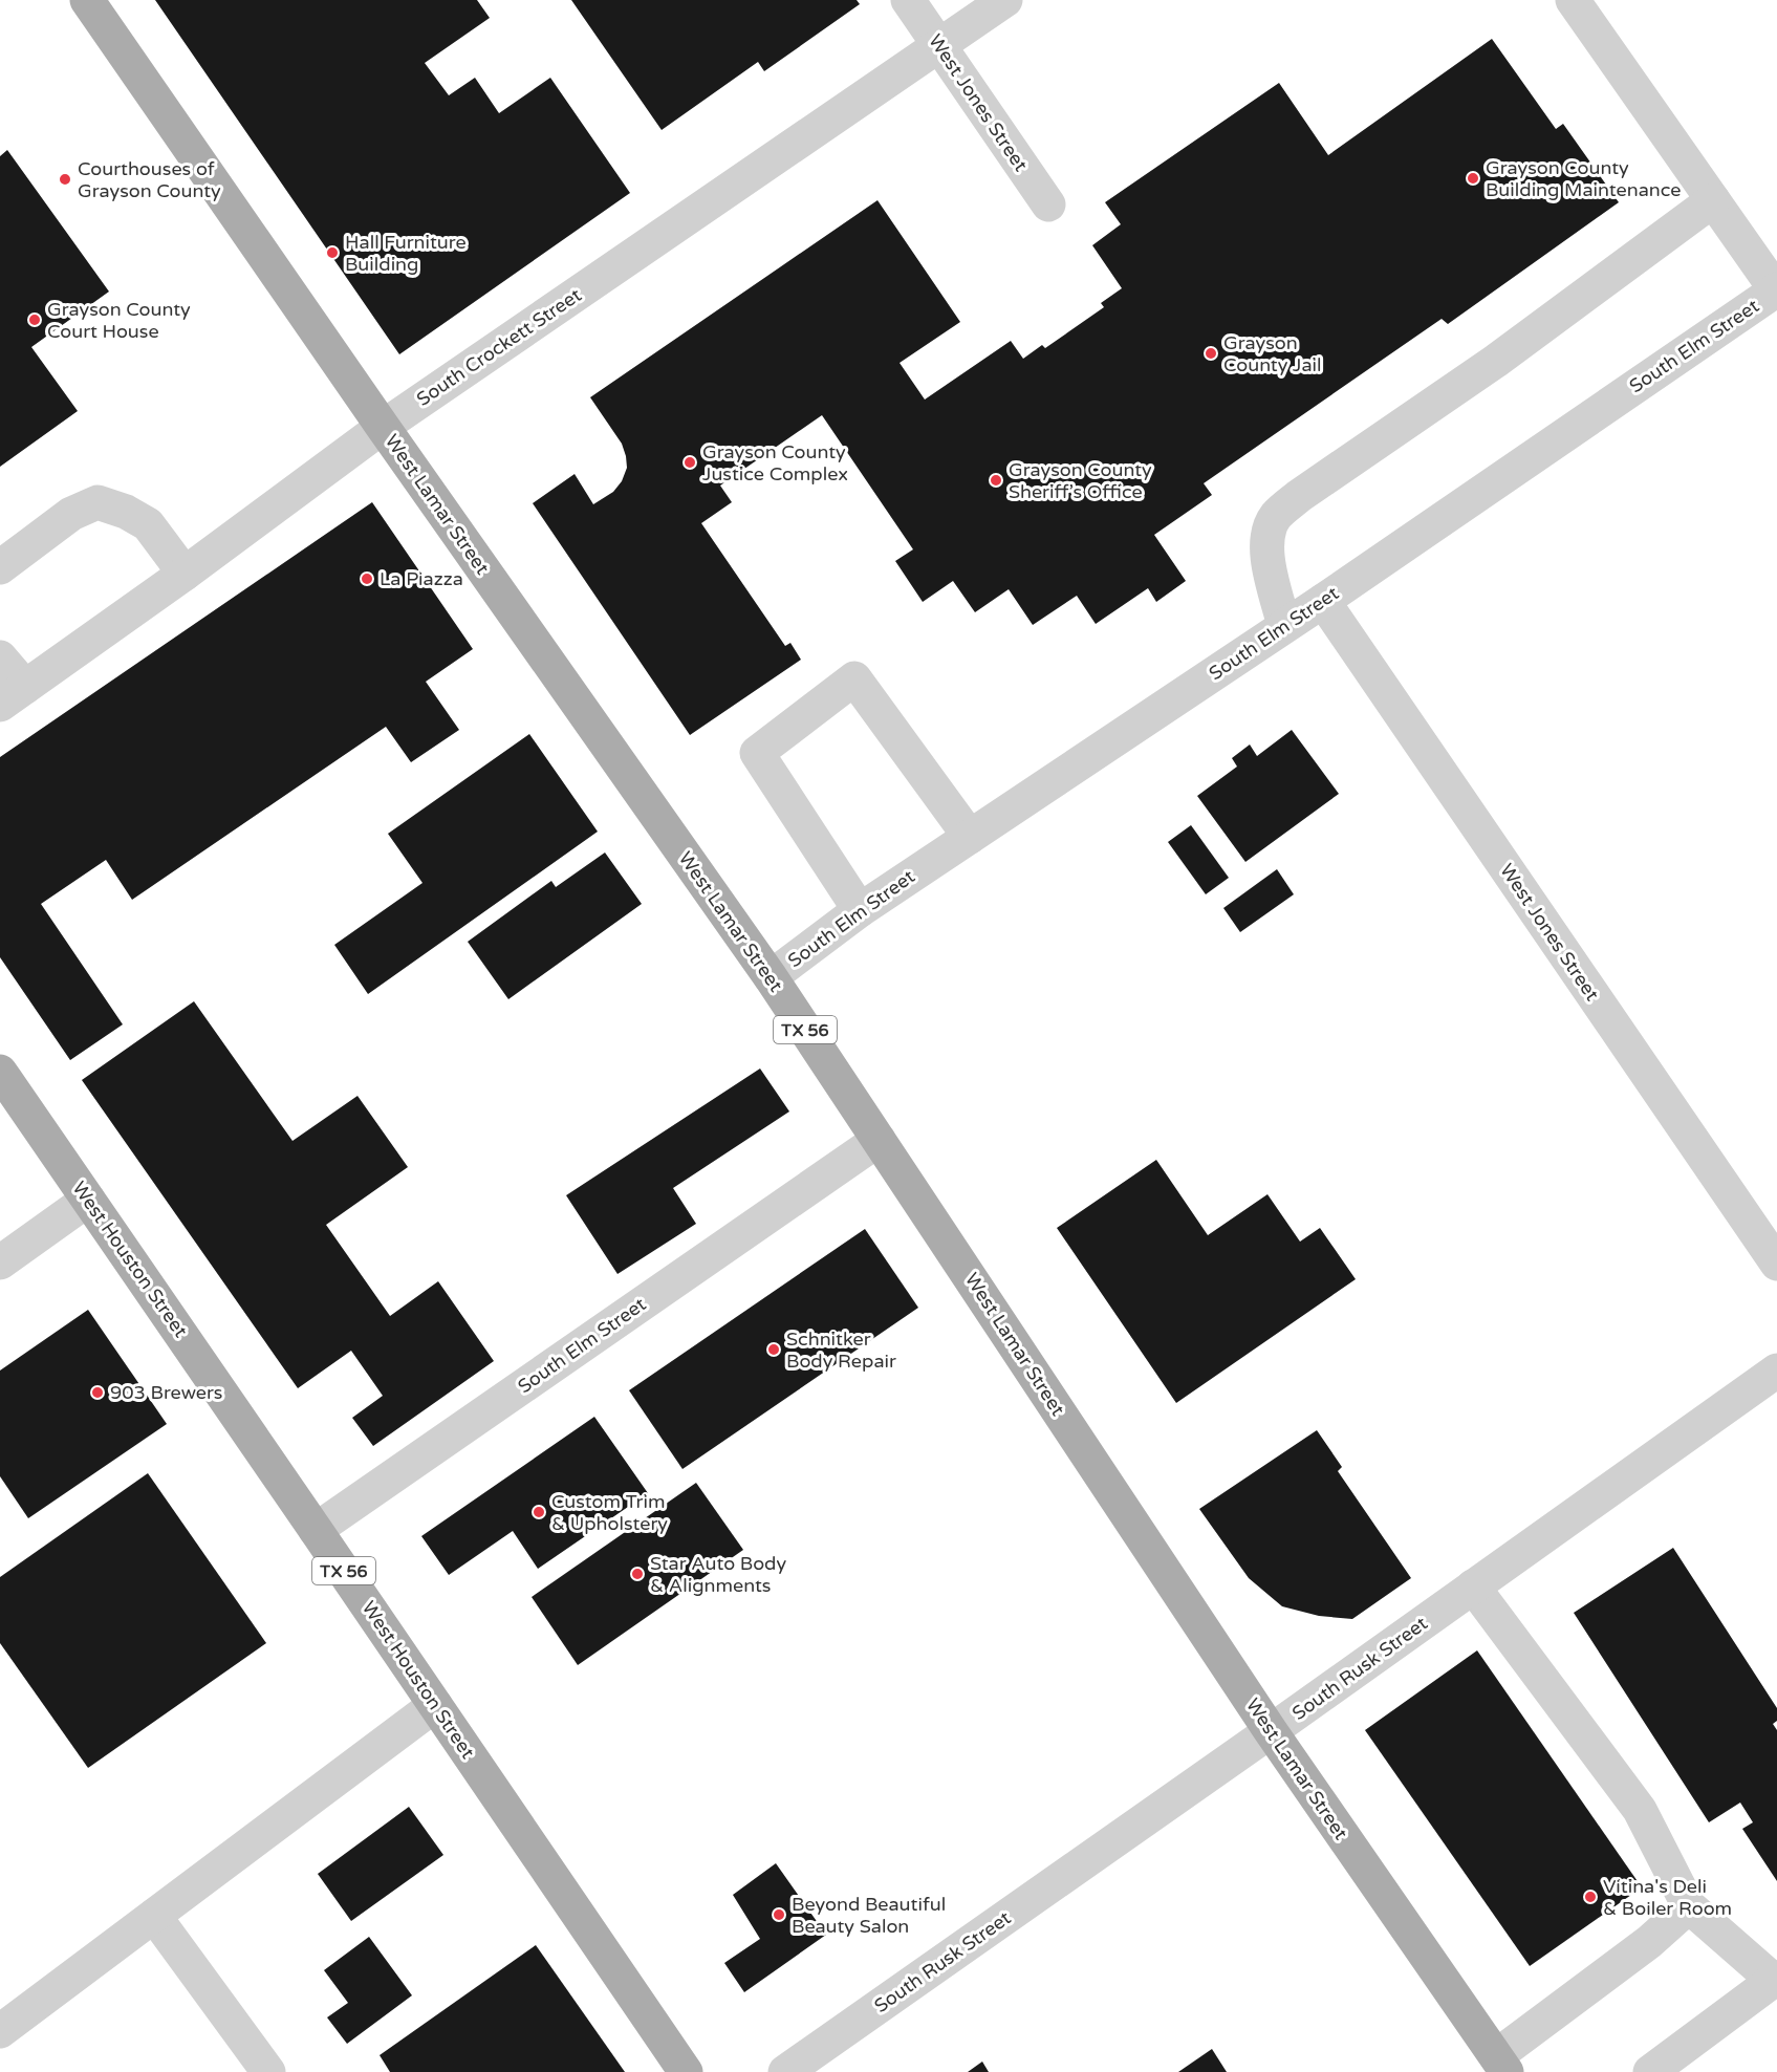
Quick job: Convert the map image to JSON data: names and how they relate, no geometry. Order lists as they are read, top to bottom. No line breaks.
{"streets":{"main road":["West Lamar Street","TX 56","West Houston Street"],"street":["West Jones Street","South Elm Street","South Crockett Street","South Rusk Street"]},"crossings":[["West Jones Street","South Elm Street"],["West Jones Street","South Crockett Street"],["South Elm Street","West Lamar Street"],["South Elm Street","West Houston Street"],["South Crockett Street","West Lamar Street"],["West Lamar Street","South Rusk Street"]],"places":["Grayson County Building Maintenance","Courthouses of Grayson County","Hall Furniture Building","Grayson County Court House","Grayson County Jail","Grayson County Justice Complex","Grayson County Sheriff’s Office","La Piazza","Schnitker Body Repair","903 Brewers","Custom Trim & Upholstery","Star Auto Body & Alignments","Vitina's Deli & Boiler Room","Beyond Beautiful Beauty Salon"]}
